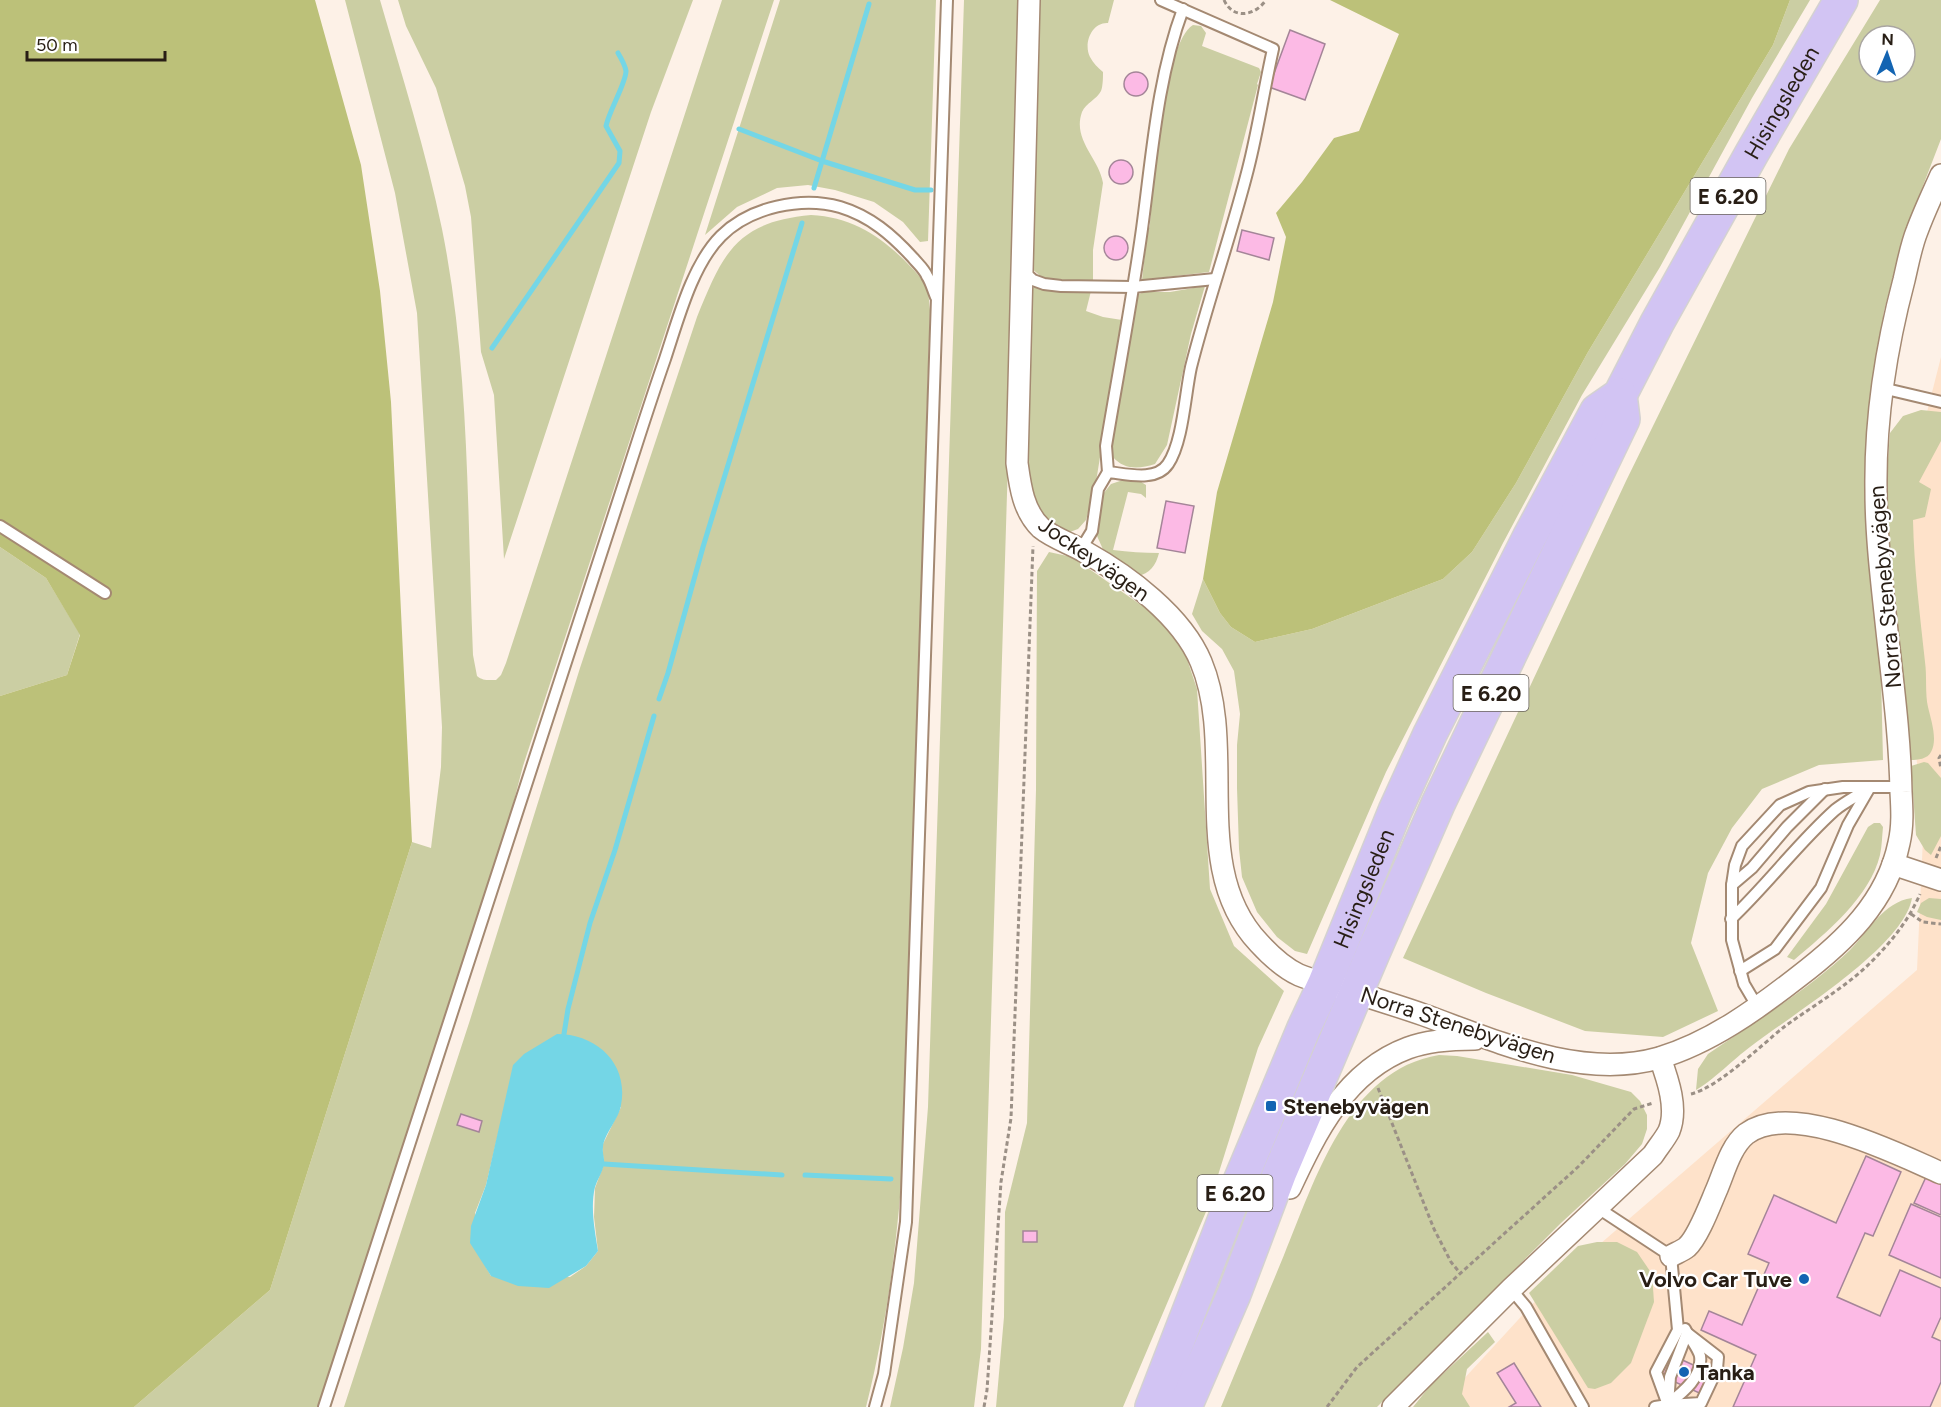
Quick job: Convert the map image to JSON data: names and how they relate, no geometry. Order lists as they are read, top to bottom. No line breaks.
{"streets":{"highway":["Hisingsleden","E 6.20"],"street":["Jockeyvägen","Norra Stenebyvägen"]},"crossings":[["Hisingsleden","Jockeyvägen"],["Hisingsleden","Norra Stenebyvägen"],["Jockeyvägen","Norra Stenebyvägen"]],"places":{"transit":["Stenebyvägen"],"other":["Volvo Car Tuve","Tanka"]},"scale_bar":"50 m","north":"top"}
